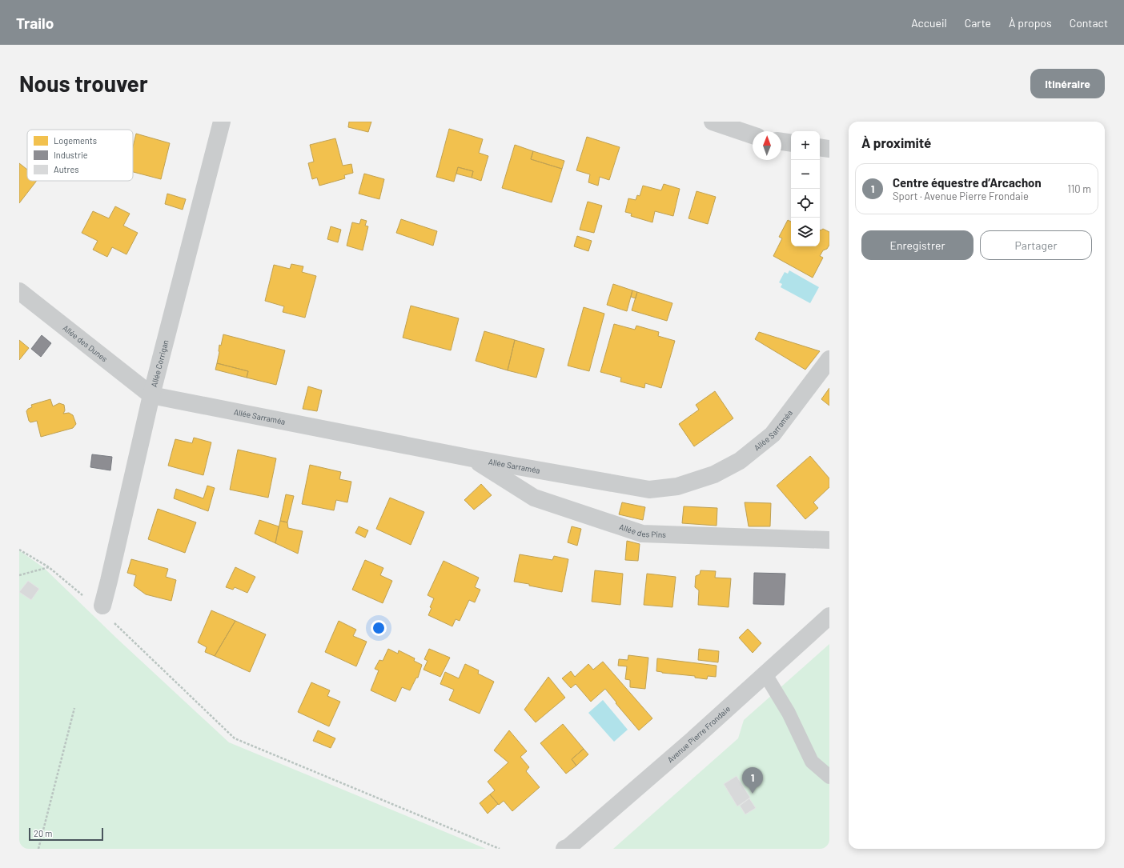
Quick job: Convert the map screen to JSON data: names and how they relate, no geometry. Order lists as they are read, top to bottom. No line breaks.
{"streets":{"street":["Allée des Dunes","Allée Corrigan","Allée Sarraméa","Allée des Pins","Avenue Pierre Frondaie"]},"crossings":[["Allée des Dunes","Allée Corrigan"],["Allée des Dunes","Allée Sarraméa"],["Allée Corrigan","Allée Sarraméa"],["Allée Sarraméa","Allée des Pins"]],"legend":["Logements","Industrie","Autres"],"scale_bar":"20 m","north":"top","page":{"header":"Trailo","nav":["Accueil","Carte","À propos","Contact"],"buttons":["Itinéraire",["Enregistrer","Partager"]],"title":"Nous trouver","heading":"À proximité","map_buttons":["+","−"],"list":[{"mark":"1","name":"Centre équestre d’Arcachon","note":"Sport · Avenue Pierre Frondaie","value":"110 m"}],"pins":"1","scale":"20 m"}}
